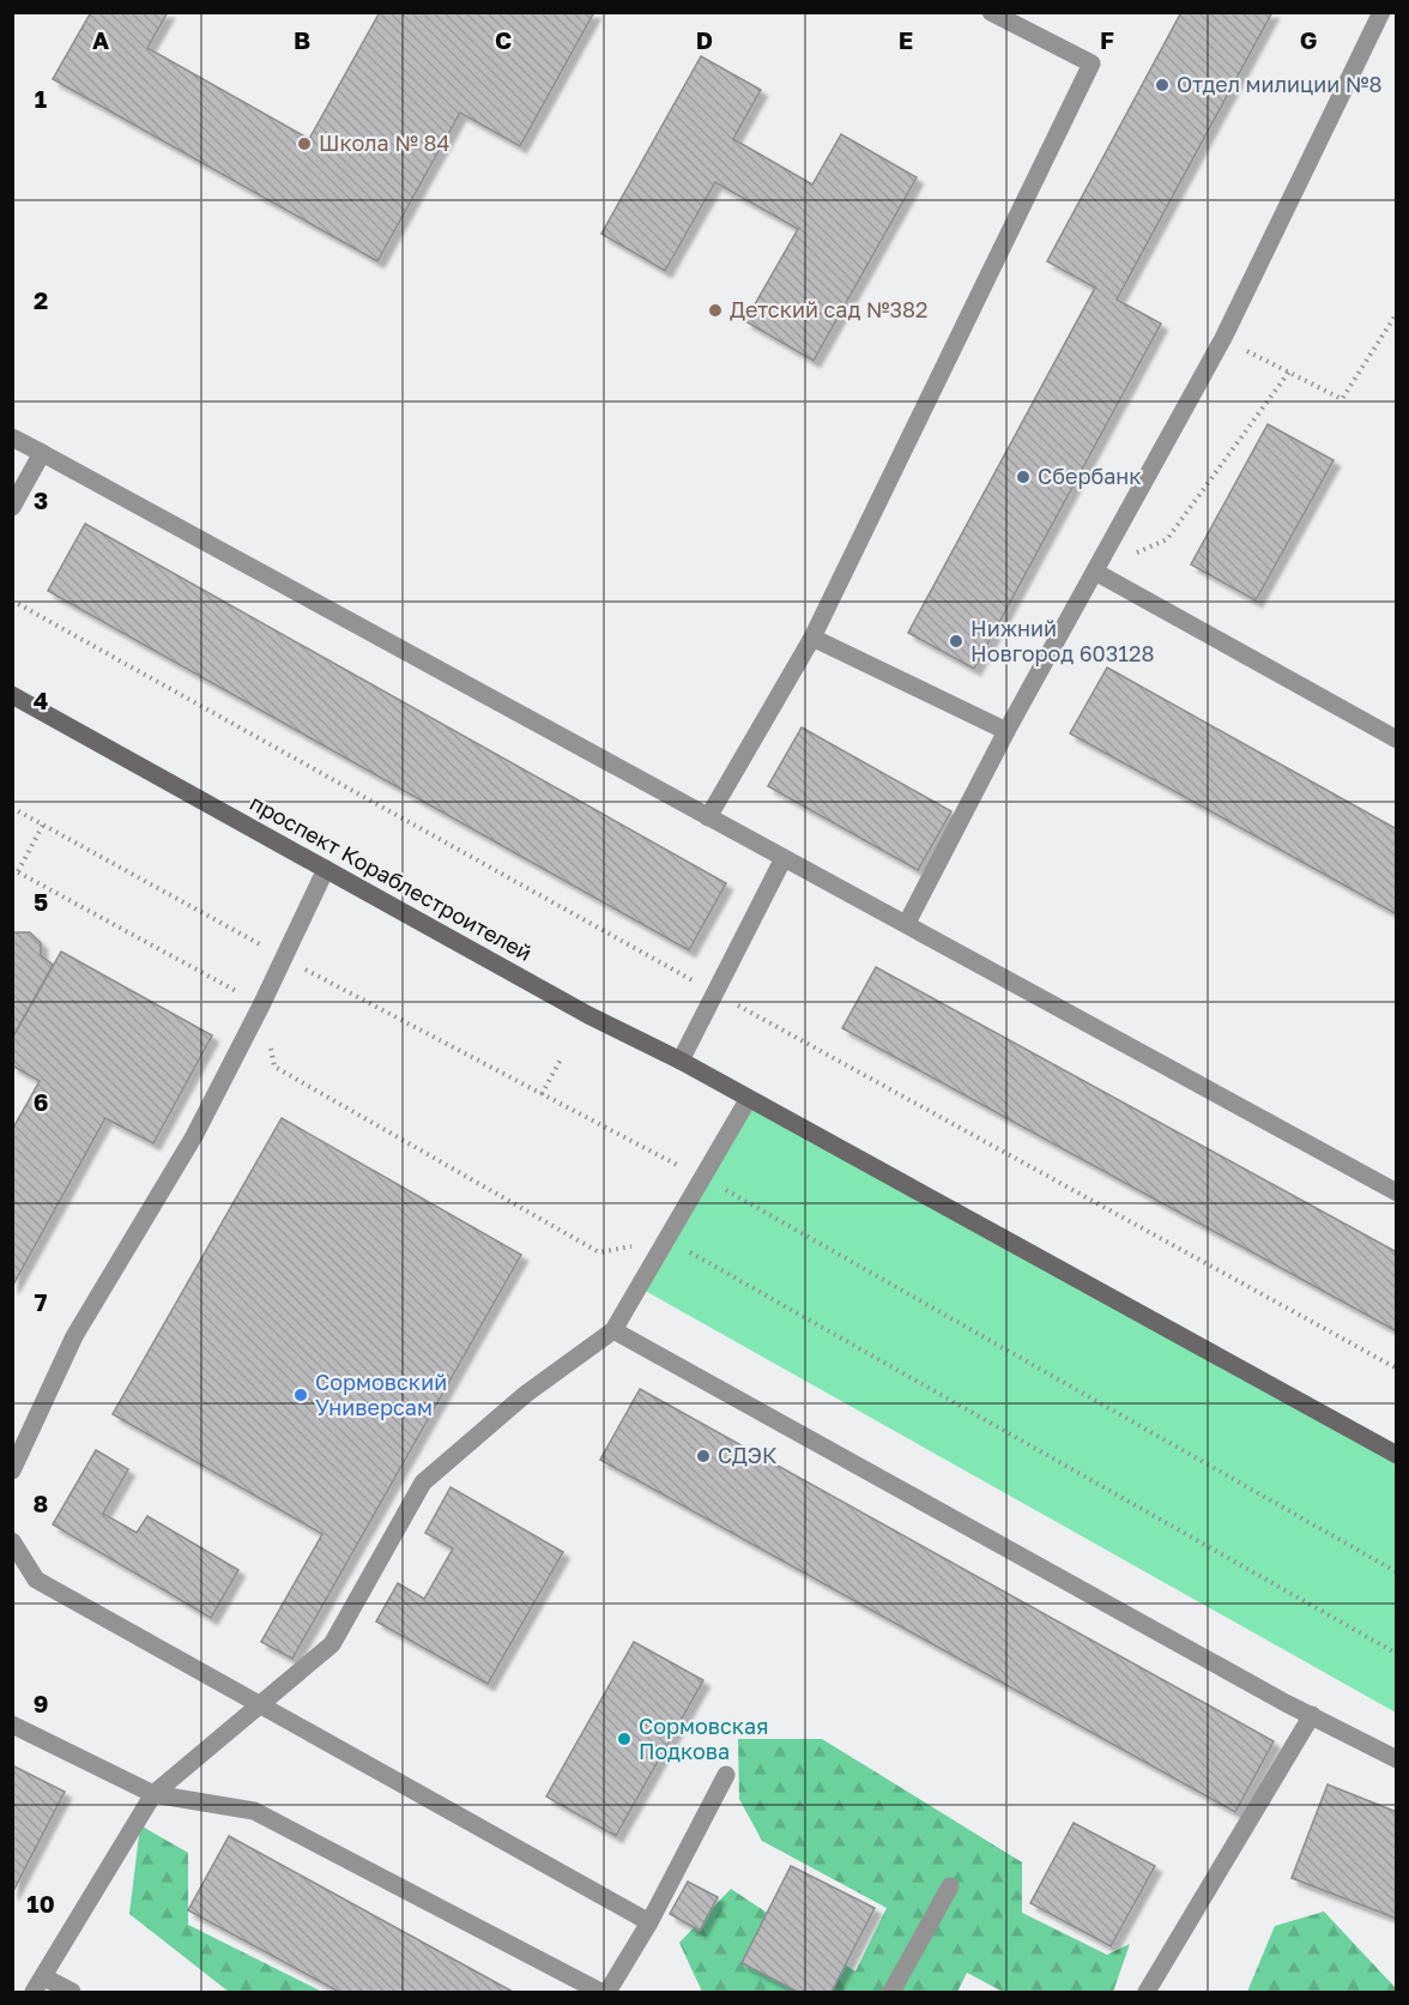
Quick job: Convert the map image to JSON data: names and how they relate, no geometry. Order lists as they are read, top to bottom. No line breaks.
{"streets":{"street":["проспект Кораблестроителей"]},"places":["Отдел милиции №8","Школа № 84","Детский сад №382","Сбербанк","Нижний Новгород 603128","Сормовский Универсам","СДЭК","Сормовская Подкова"],"grid":{"columns":["A","B","C","D","E","F","G"],"rows":["1","2","3","4","5","6","7","8","9","10"]}}
